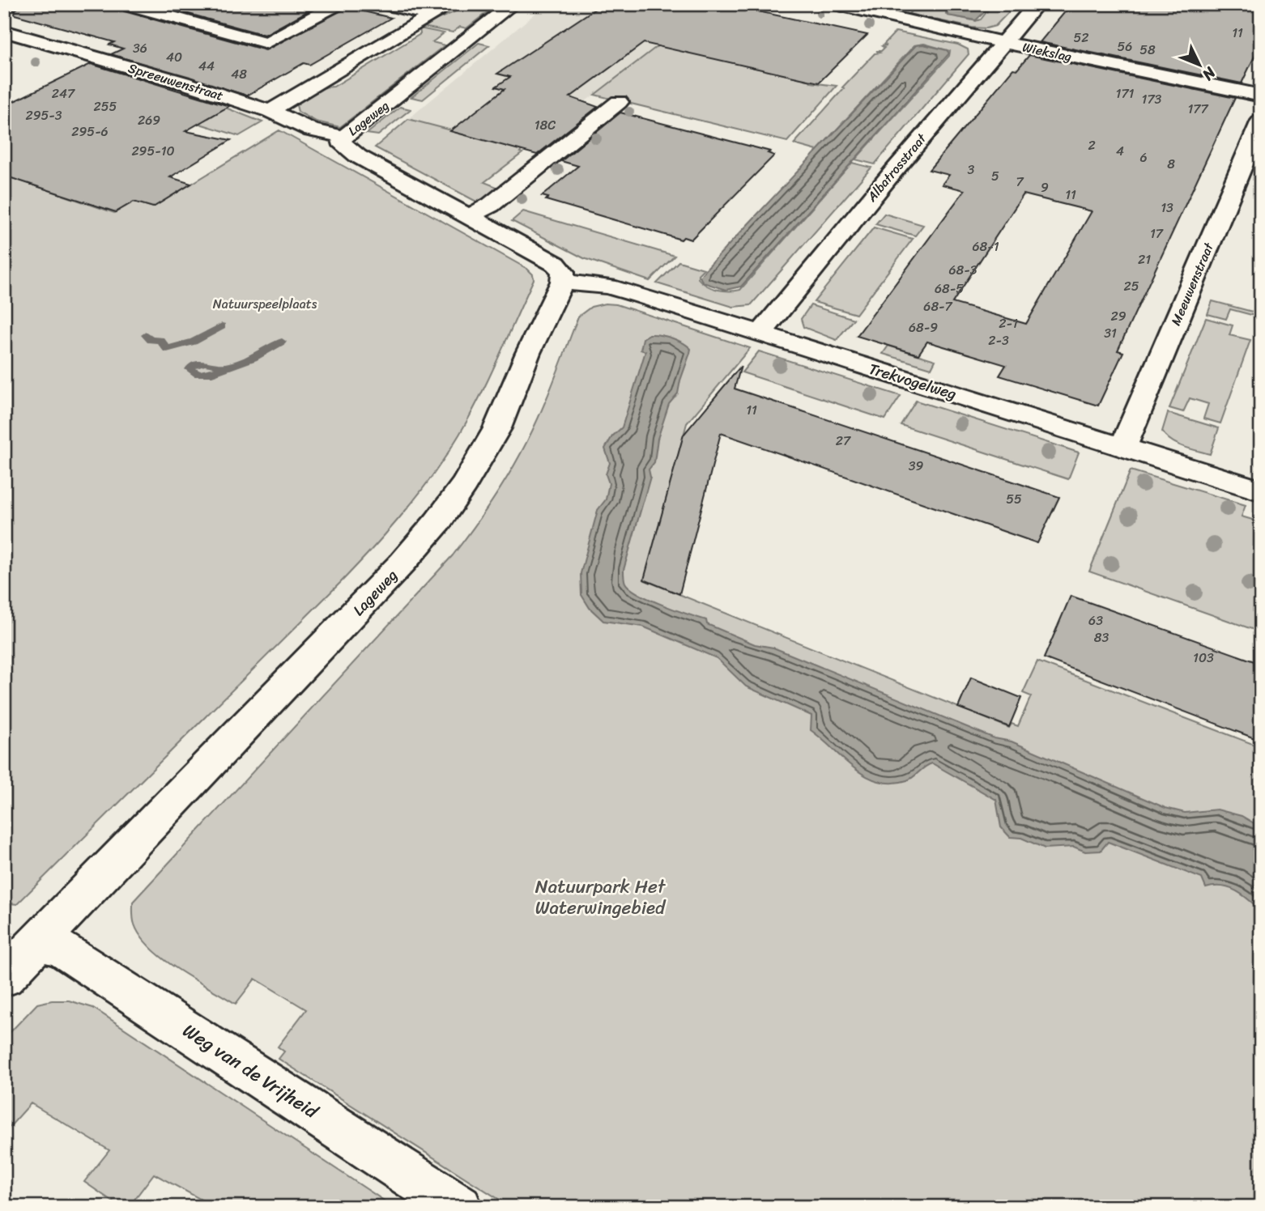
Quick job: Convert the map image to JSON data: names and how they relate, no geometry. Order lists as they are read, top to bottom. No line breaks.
{"streets":{"street":["Wiekslag","Spreeuwenstraat","Lageweg","Albatrosstraat","Meeuwenstraat","Trekvogelweg","Weg van de Vrijheid"]},"crossings":[["Wiekslag","Albatrosstraat"],["Spreeuwenstraat","Lageweg"],["Lageweg","Trekvogelweg"],["Lageweg","Weg van de Vrijheid"],["Albatrosstraat","Trekvogelweg"],["Meeuwenstraat","Trekvogelweg"]],"parks":["Natuurspeelplaats","Natuurpark Het Waterwingebied"],"house_numbers":["11","52","56","36","58","40","44","48","247","171","173","255","177","295-3","269","18C","295-6","2","295-10","4","6","8","3","5","7","9","11","13","17","68-1","21","68-3","25","68-5","68-7","29","2-1","68-9","31","2-3","11","27","39","55","63","83","103"],"north":"bottom right"}
